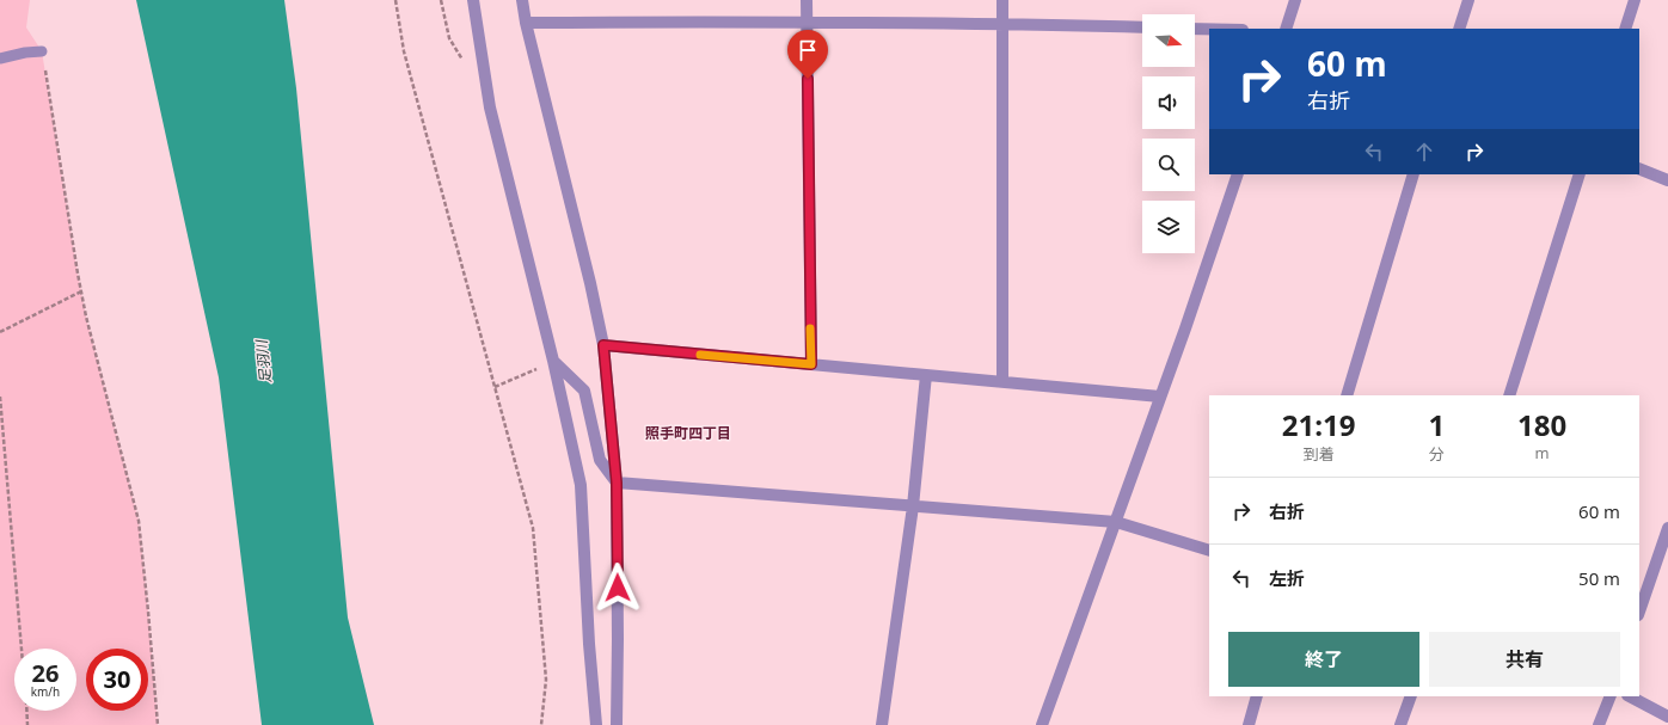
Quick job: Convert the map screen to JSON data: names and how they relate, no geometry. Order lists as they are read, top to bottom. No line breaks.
{"districts":["照手町四丁目"],"water":["足羽川"],"north":"right","page":{"turn":["60 m","右折"],"eta":["21:19","到着","1","分","180","m"],"list":[{"name":"右折","value":"60 m"},{"name":"左折","value":"50 m"}],"buttons":["終了","共有"],"speed":"26 km/h","limit":"30"}}
